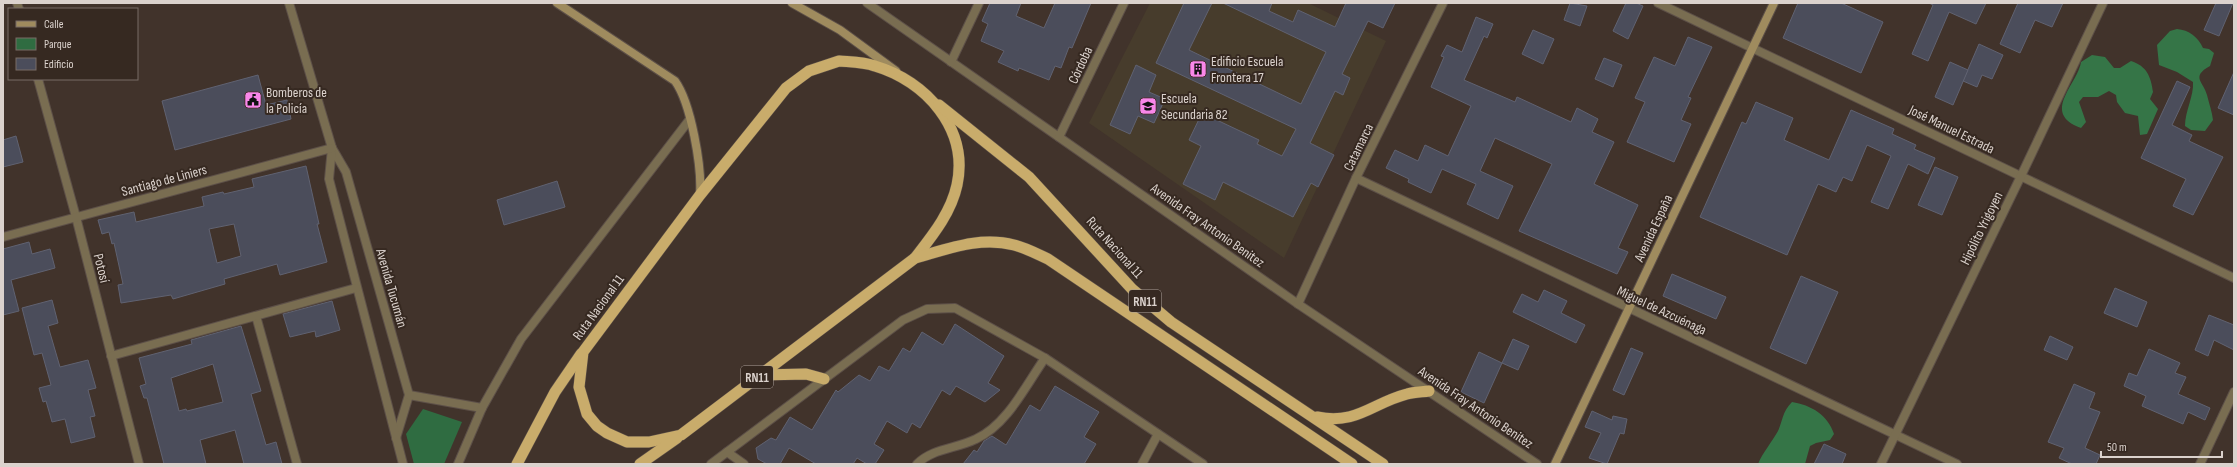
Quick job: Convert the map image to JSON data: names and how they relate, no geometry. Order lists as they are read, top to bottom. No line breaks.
{"streets":{"highway":["Ruta Nacional 11","RN11"],"main road":["Avenida España"],"street":["Córdoba","José Manuel Estrada","Catamarca","Santiago de Liniers","Avenida Fray Antonio Benitez","Hipólito Yrigoyen","Potosí","Avenida Tucumán","Miguel de Azcuénaga"]},"crossings":[["Córdoba","Avenida Fray Antonio Benitez"],["José Manuel Estrada","Avenida España"],["José Manuel Estrada","Hipólito Yrigoyen"],["Catamarca","Avenida Fray Antonio Benitez"],["Catamarca","Miguel de Azcuénaga"],["Santiago de Liniers","Potosí"],["Santiago de Liniers","Avenida Tucumán"],["Avenida España","Miguel de Azcuénaga"],["Hipólito Yrigoyen","Miguel de Azcuénaga"],["Ruta Nacional 11","RN11"]],"places":{"building":["Edificio Escuela Frontera 17"],"public building":["Bomberos de la Policía"],"school or university":["Escuela Secundaria 82"]},"legend":["Calle","Parque","Edificio"],"scale_bar":"50 m"}
